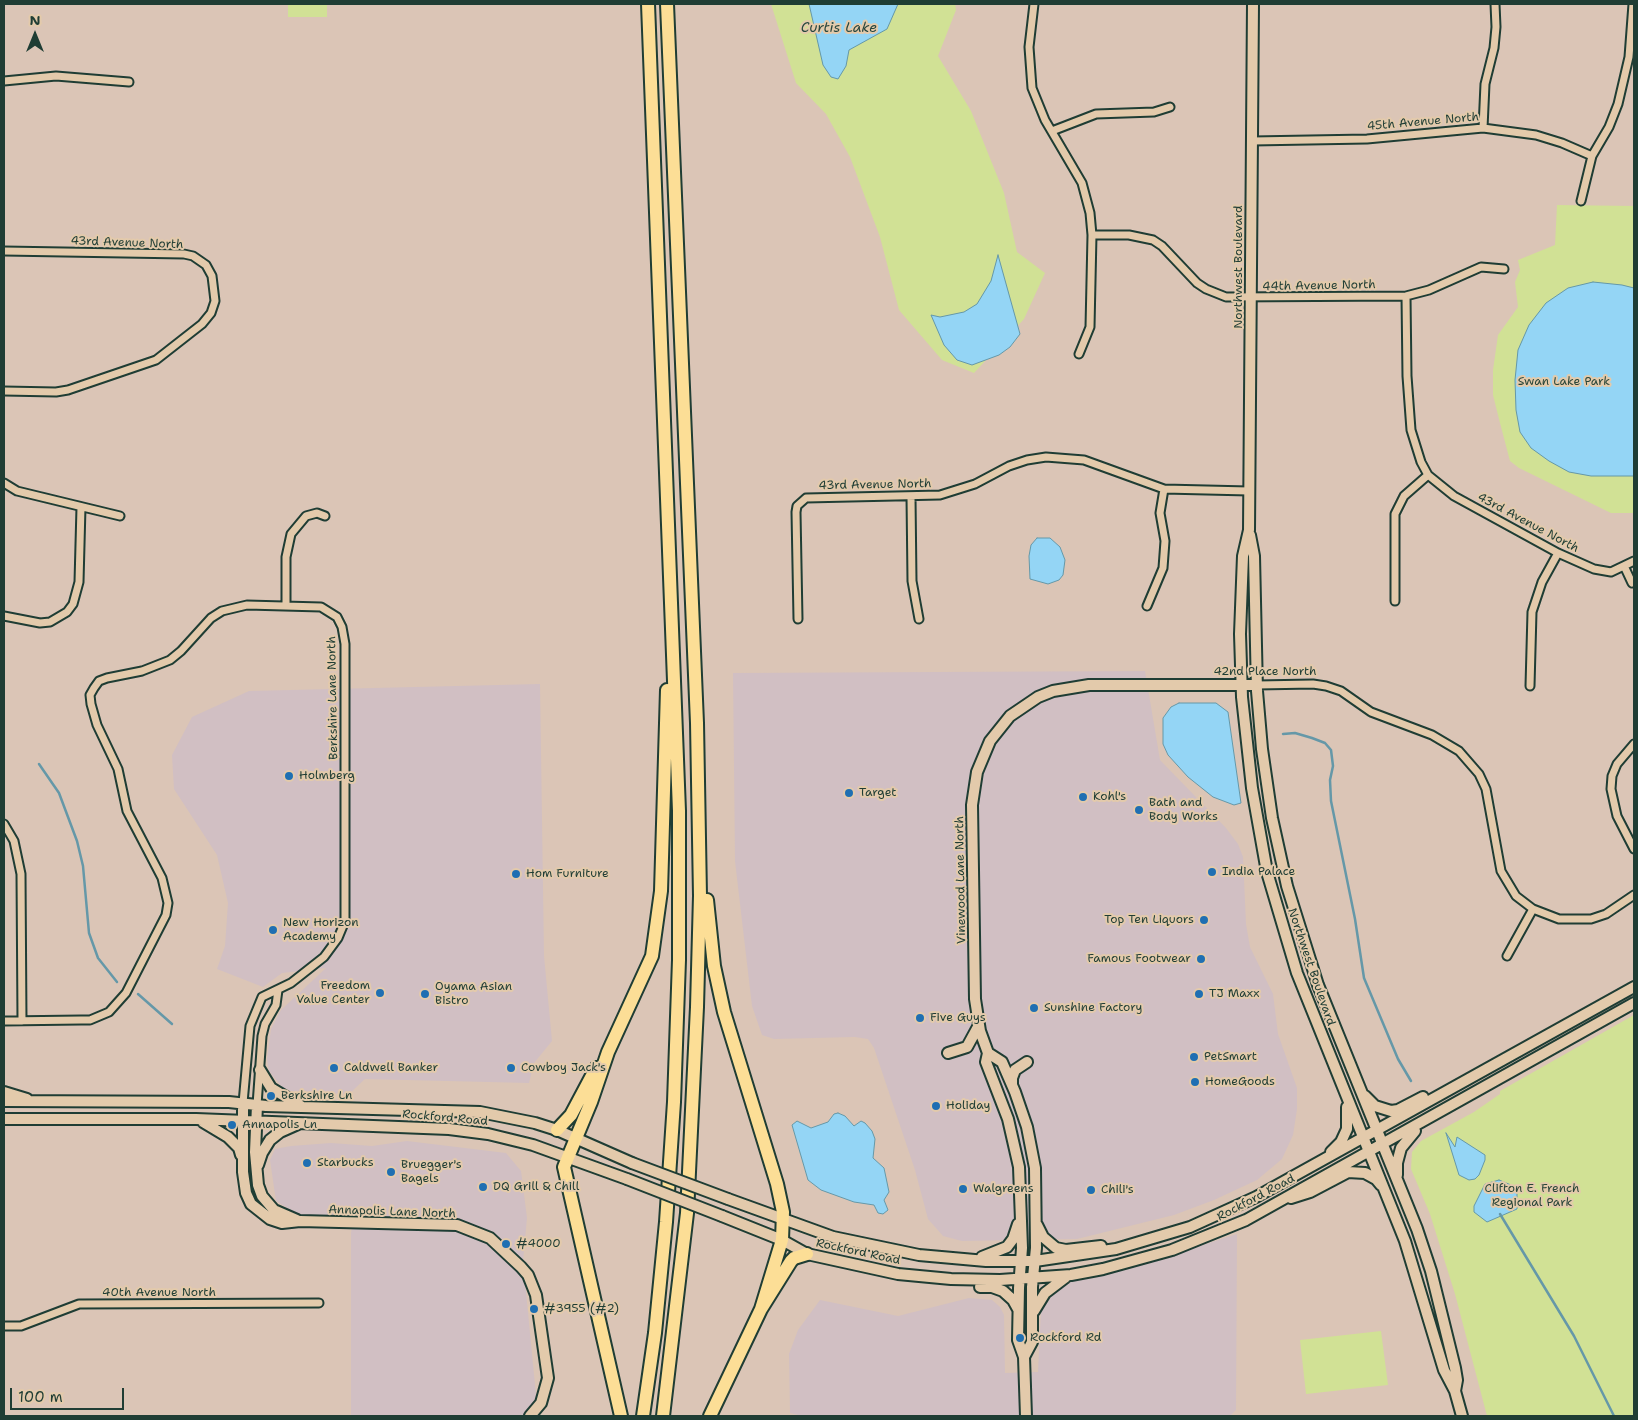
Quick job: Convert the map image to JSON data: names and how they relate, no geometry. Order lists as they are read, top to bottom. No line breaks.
{"streets":{"main road":["Northwest Boulevard","42nd Place North","Vinewood Lane North","Rockford Road","Annapolis Lane North"],"street":["45th Avenue North","43rd Avenue North","44th Avenue North","Berkshire Lane North","40th Avenue North"]},"crossings":[["45th Avenue North","Northwest Boulevard"],["43rd Avenue North","Northwest Boulevard"],["Northwest Boulevard","44th Avenue North"],["Northwest Boulevard","42nd Place North"],["Northwest Boulevard","Rockford Road"],["42nd Place North","Vinewood Lane North"],["Berkshire Lane North","Rockford Road"],["Berkshire Lane North","Annapolis Lane North"],["Vinewood Lane North","Rockford Road"],["Rockford Road","Annapolis Lane North"]],"water":["Curtis Lake"],"parks":["Swan Lake Park","Clifton E. French Regional Park"],"places":["Holmberg","Target","Kohl's","Bath and Body Works","India Palace","Hom Furniture","Top Ten Liquors","New Horizon Academy","Famous Footwear","Freedom Value Center","Oyama Asian Bistro","TJ Maxx","Sunshine Factory","Five Guys","PetSmart","Caldwell Banker","Cowboy Jack's","HomeGoods","Berkshire Ln","Holiday","Annapolis Ln","Starbucks","Bruegger's Bagels","DQ Grill & Chill","Walgreens","Chili's","#4000","#3955 (#2)","Rockford Rd"],"scale_bar":"100 m","north":"top"}
